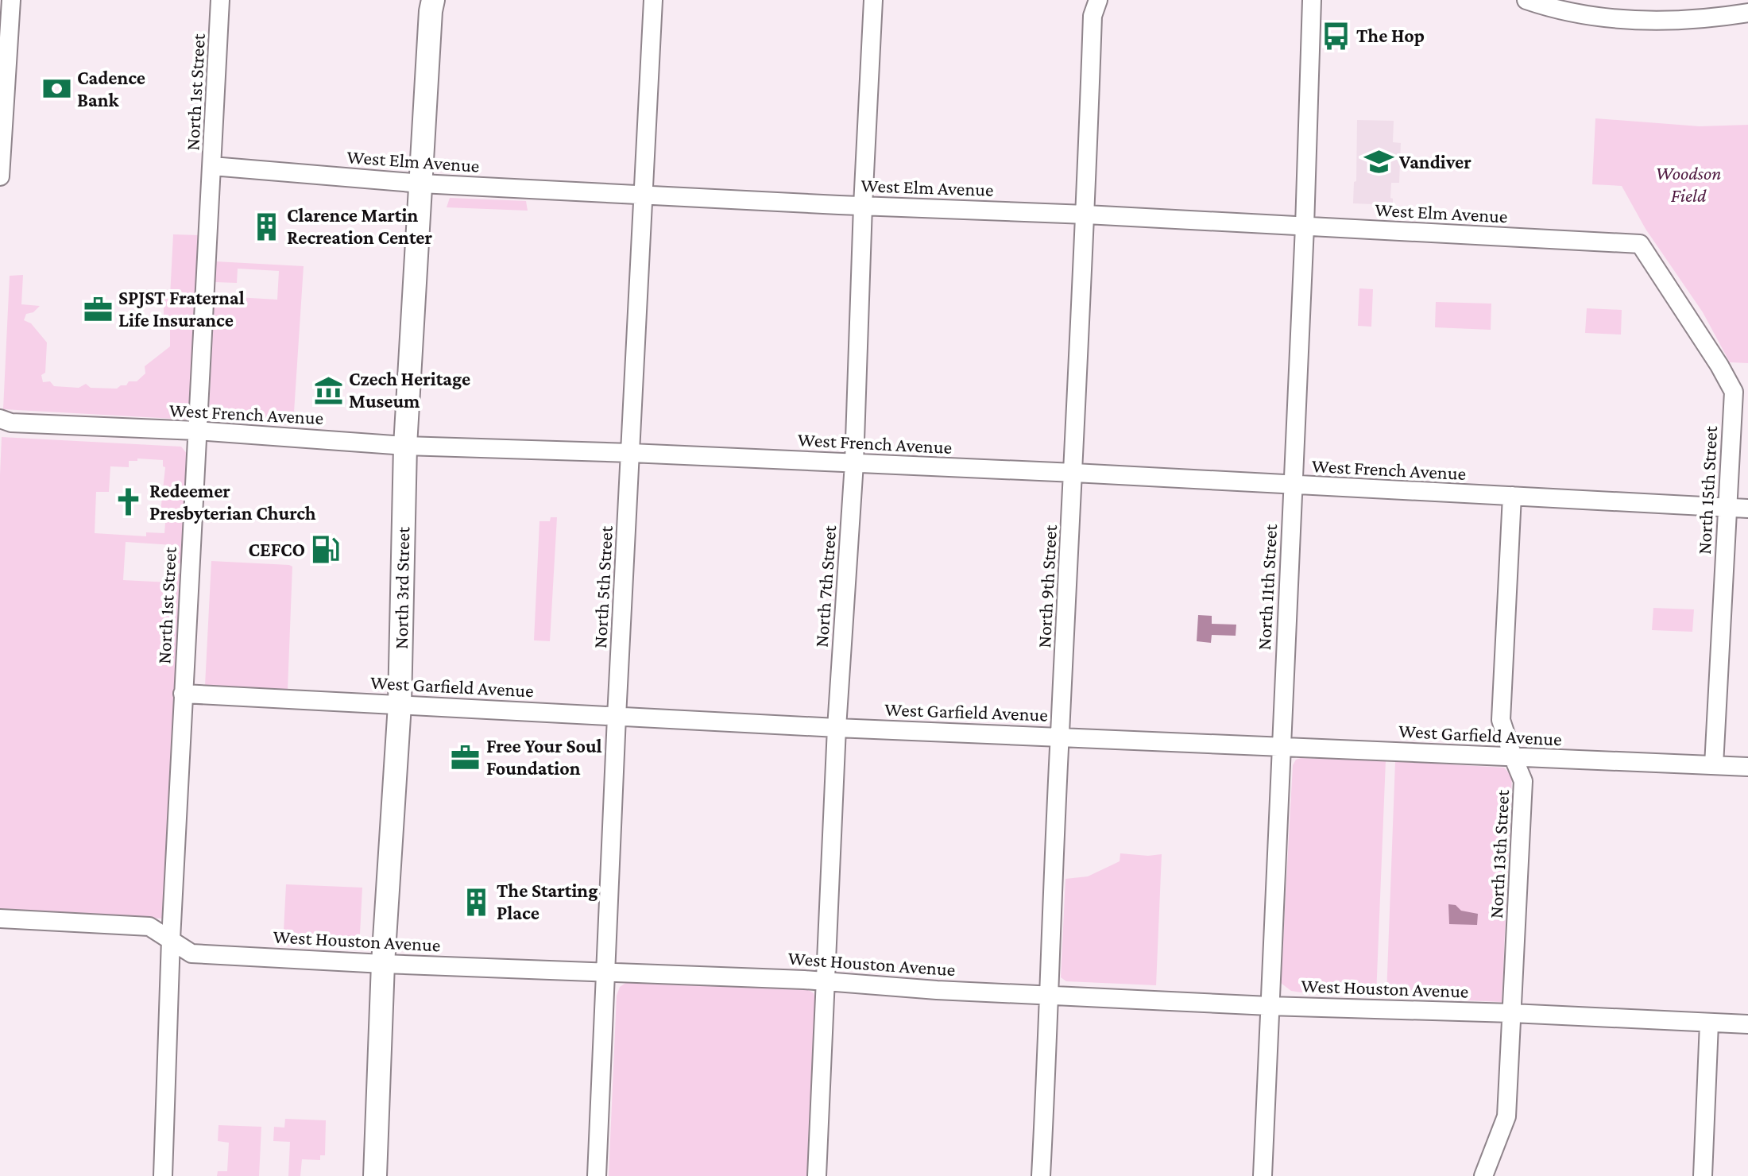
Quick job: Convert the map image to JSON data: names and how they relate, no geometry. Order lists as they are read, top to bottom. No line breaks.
{"streets":{"main road":["North 3rd Street"],"street":["North 1st Street","West Elm Avenue","West French Avenue","North 15th Street","North 7th Street","North 9th Street","North 5th Street","North 11th Street","West Garfield Avenue","North 13th Street","West Houston Avenue"]},"crossings":[["North 1st Street","West Elm Avenue"],["North 1st Street","West French Avenue"],["North 1st Street","West Garfield Avenue"],["North 1st Street","West Houston Avenue"],["West Elm Avenue","North 15th Street"],["West Elm Avenue","North 7th Street"],["West Elm Avenue","North 9th Street"],["West Elm Avenue","North 5th Street"],["West Elm Avenue","North 11th Street"],["West Elm Avenue","North 3rd Street"],["West French Avenue","North 15th Street"],["West French Avenue","North 7th Street"],["West French Avenue","North 9th Street"],["West French Avenue","North 5th Street"],["West French Avenue","North 11th Street"],["West French Avenue","North 3rd Street"],["West French Avenue","North 13th Street"],["North 15th Street","West Garfield Avenue"],["North 7th Street","West Garfield Avenue"],["North 7th Street","West Houston Avenue"],["North 9th Street","West Garfield Avenue"],["North 9th Street","West Houston Avenue"],["North 5th Street","West Garfield Avenue"],["North 5th Street","West Houston Avenue"],["North 11th Street","West Garfield Avenue"],["North 11th Street","West Houston Avenue"],["North 3rd Street","West Garfield Avenue"],["North 3rd Street","West Houston Avenue"],["West Garfield Avenue","North 13th Street"],["North 13th Street","West Houston Avenue"]],"parks":["Woodson Field"],"places":{"bus stop":["The Hop"],"bank":["Cadence Bank"],"school or university":["Vandiver"],"building":["Clarence Martin Recreation Center","The Starting Place"],"office":["SPJST Fraternal Life Insurance","Free Your Soul Foundation"],"museum":["Czech Heritage Museum"],"church":["Redeemer Presbyterian Church"],"fuel station":["CEFCO"]}}
